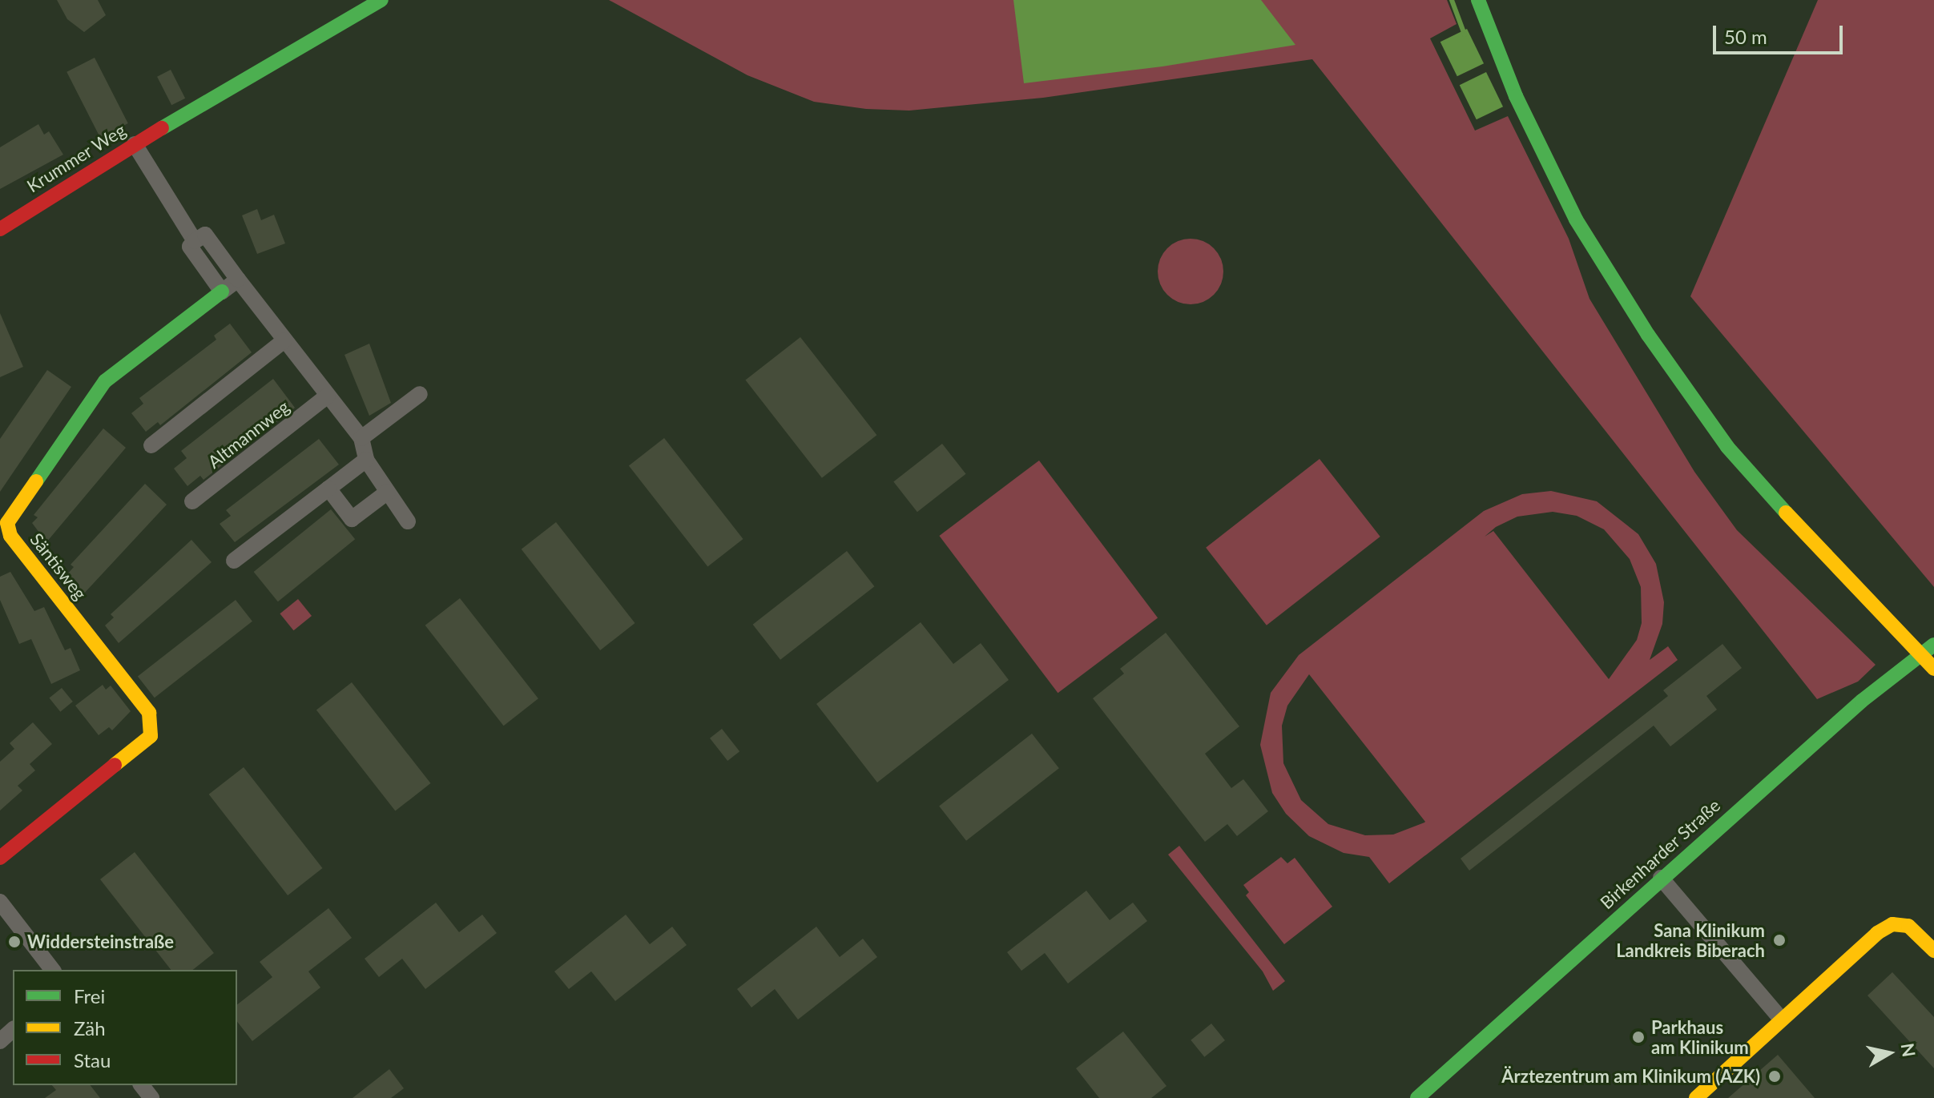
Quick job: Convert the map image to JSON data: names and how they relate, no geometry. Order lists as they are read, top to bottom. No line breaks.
{"streets":{"street":["Krummer Weg","Altmannweg","Säntisweg","Birkenharder Straße"]},"places":["Sana Klinikum Landkreis Biberach","Widdersteinstraße","Parkhaus am Klinikum","Ärztezentrum am Klinikum (AZK)"],"legend":["Frei","Zäh","Stau"],"scale_bar":"50 m","north":"right"}
